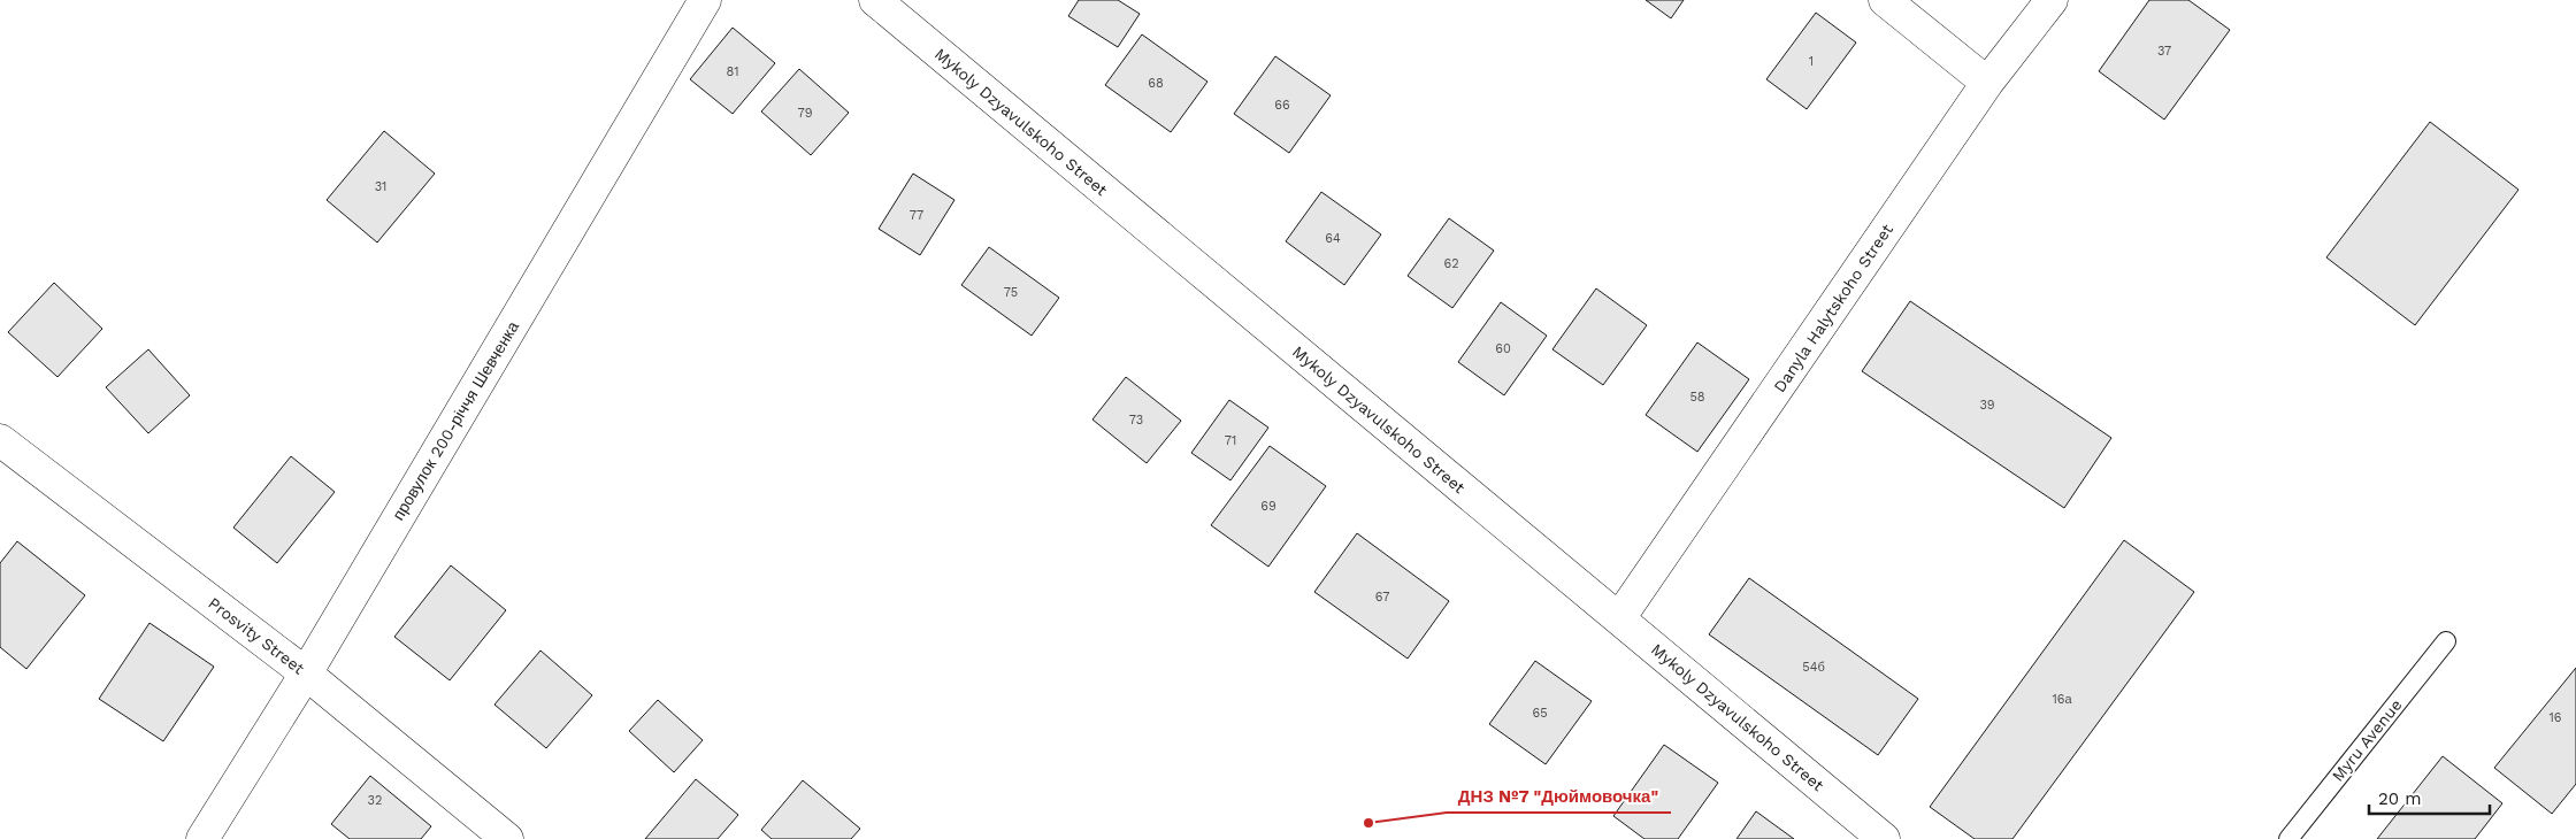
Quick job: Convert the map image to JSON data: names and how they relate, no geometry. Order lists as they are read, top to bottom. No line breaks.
{"streets":{"street":["Mykoly Dzyavulskoho Street","Danyla Halytskoho Street","провулок 200-річчя Шевченка","Prosvity Street"],"lane":["Myru Avenue"]},"crossings":[["Mykoly Dzyavulskoho Street","Danyla Halytskoho Street"],["провулок 200-річчя Шевченка","Prosvity Street"]],"places":["ДНЗ №7 \"Дюймовочка\""],"house_numbers":["37","1","81","68","66","79","31","77","64","62","75","60","58","39","73","71","69","67","54б","16а","65","16","32"],"scale_bar":"20 m"}
